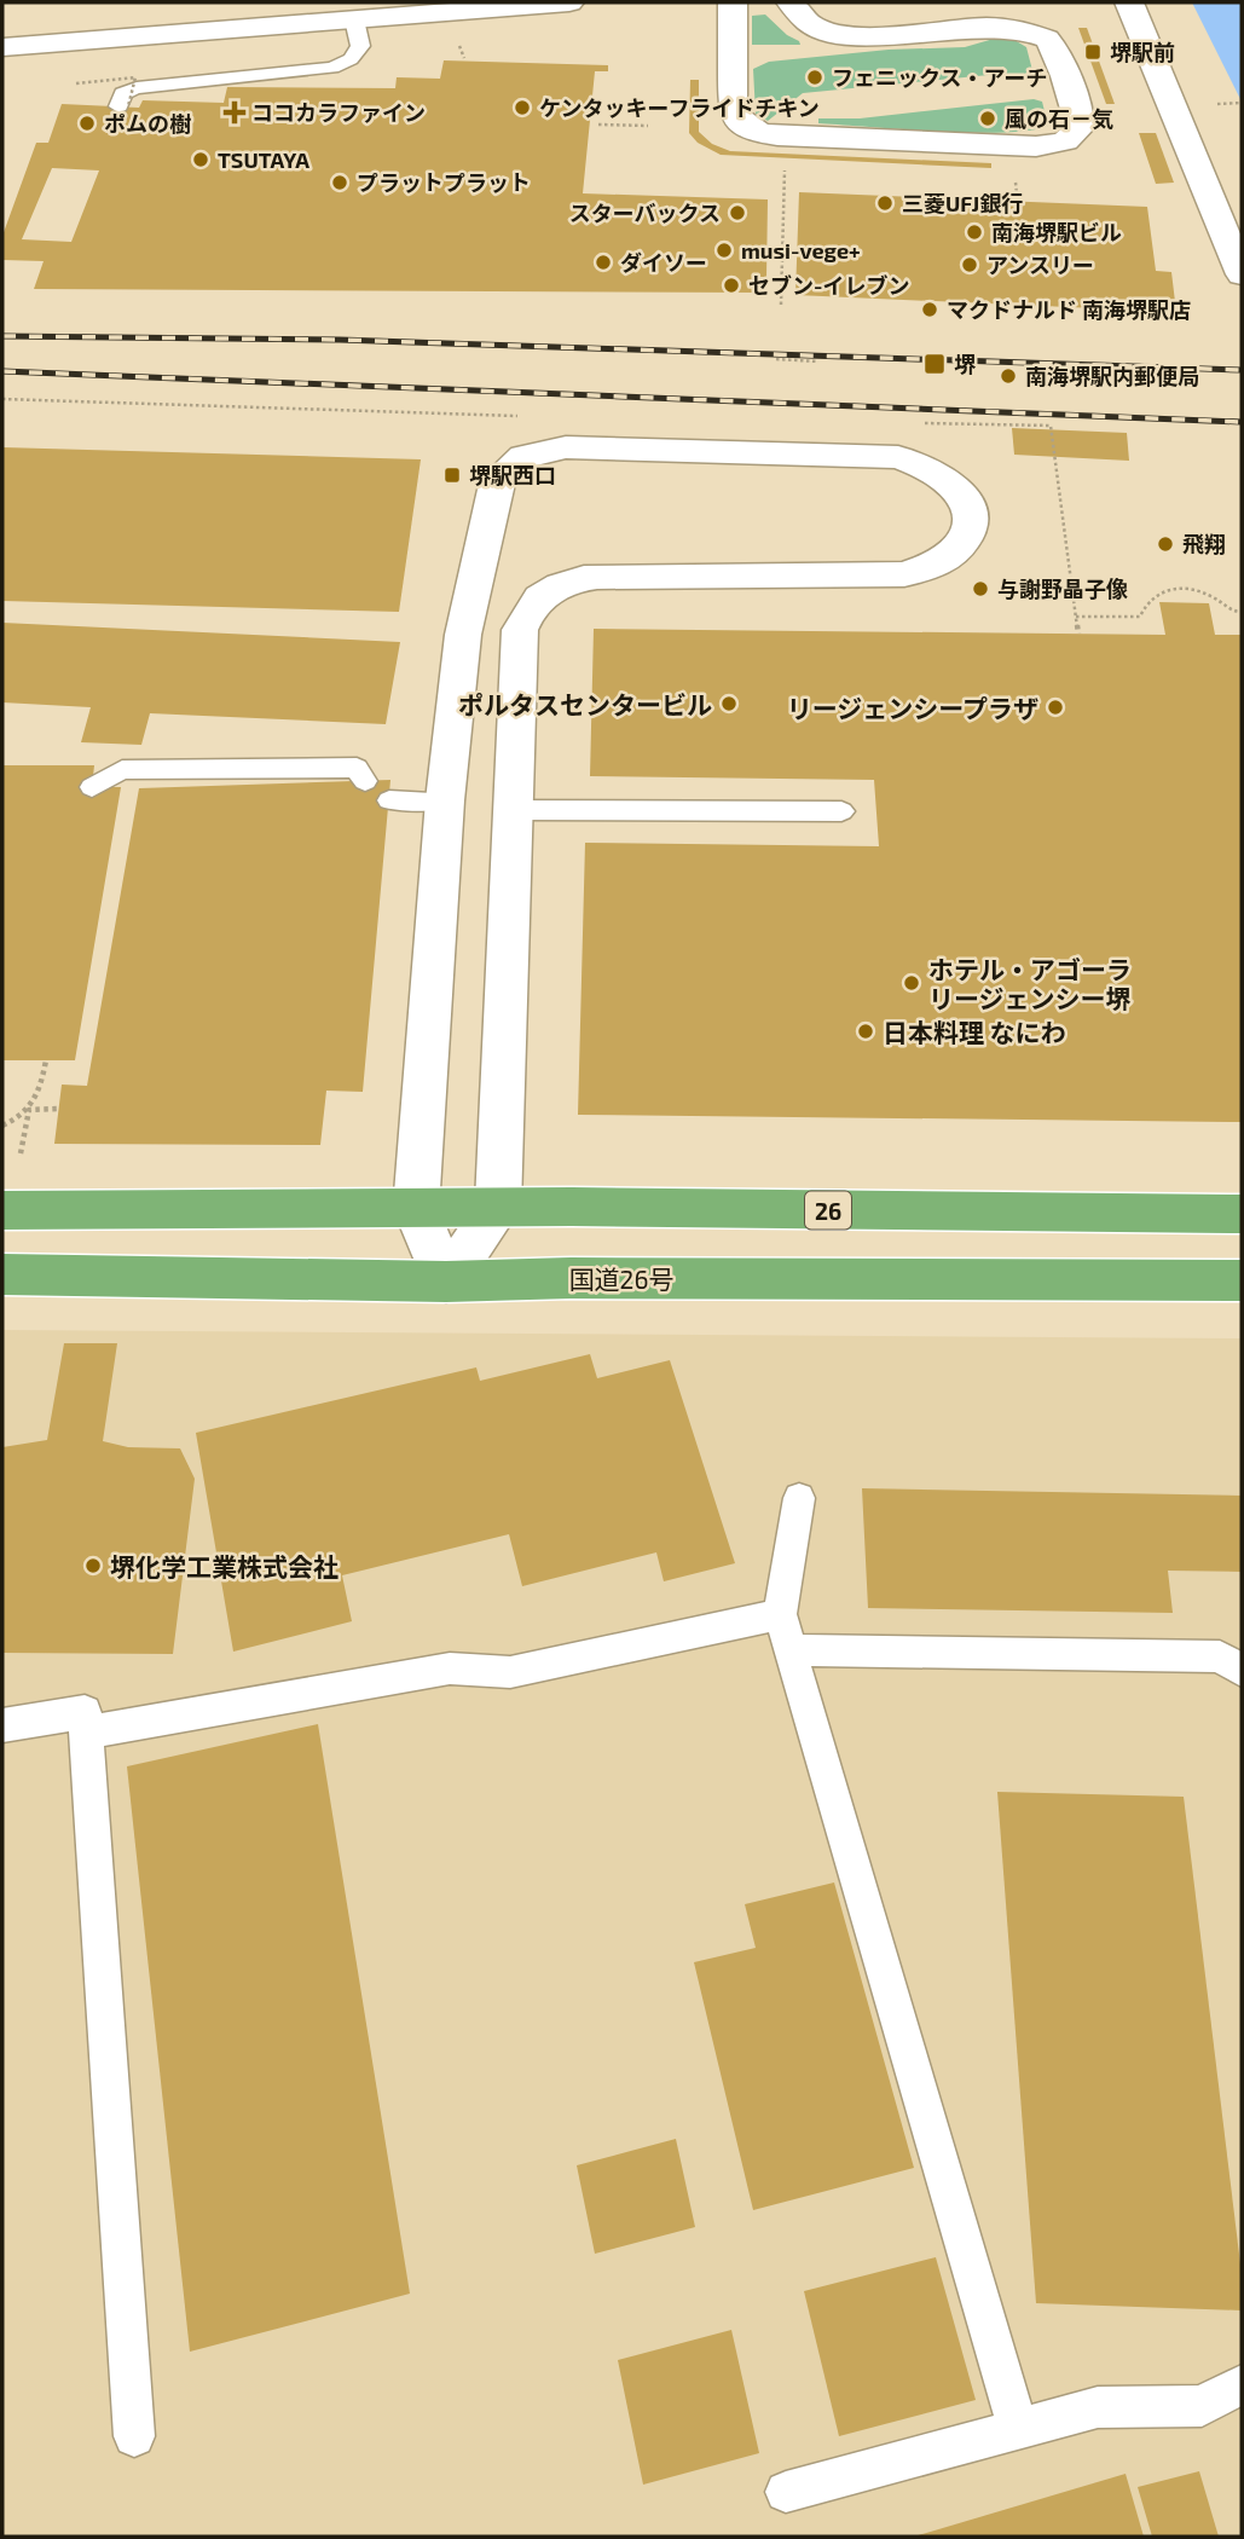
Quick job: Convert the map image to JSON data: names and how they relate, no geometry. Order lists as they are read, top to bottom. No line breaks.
{"streets":{"highway":["26","国道26号"]},"places":{"transit":["堺駅前","堺","堺駅西口"],"other":["フェニックス・アーチ","ケンタッキーフライドチキン","風の石－気","ポムの樹","TSUTAYA","プラットプラット","三菱UFJ銀行","スターバックス","南海堺駅ビル","musi-vege+","ダイソー","アンスリー","セブン-イレブン","マクドナルド 南海堺駅店","南海堺駅内郵便局","飛翔","与謝野晶子像","ポルタスセンタービル","リージェンシープラザ","ホテル・アゴーラ リージェンシー堺","日本料理 なにわ","堺化学工業株式会社"],"health":["ココカラファイン"]}}
